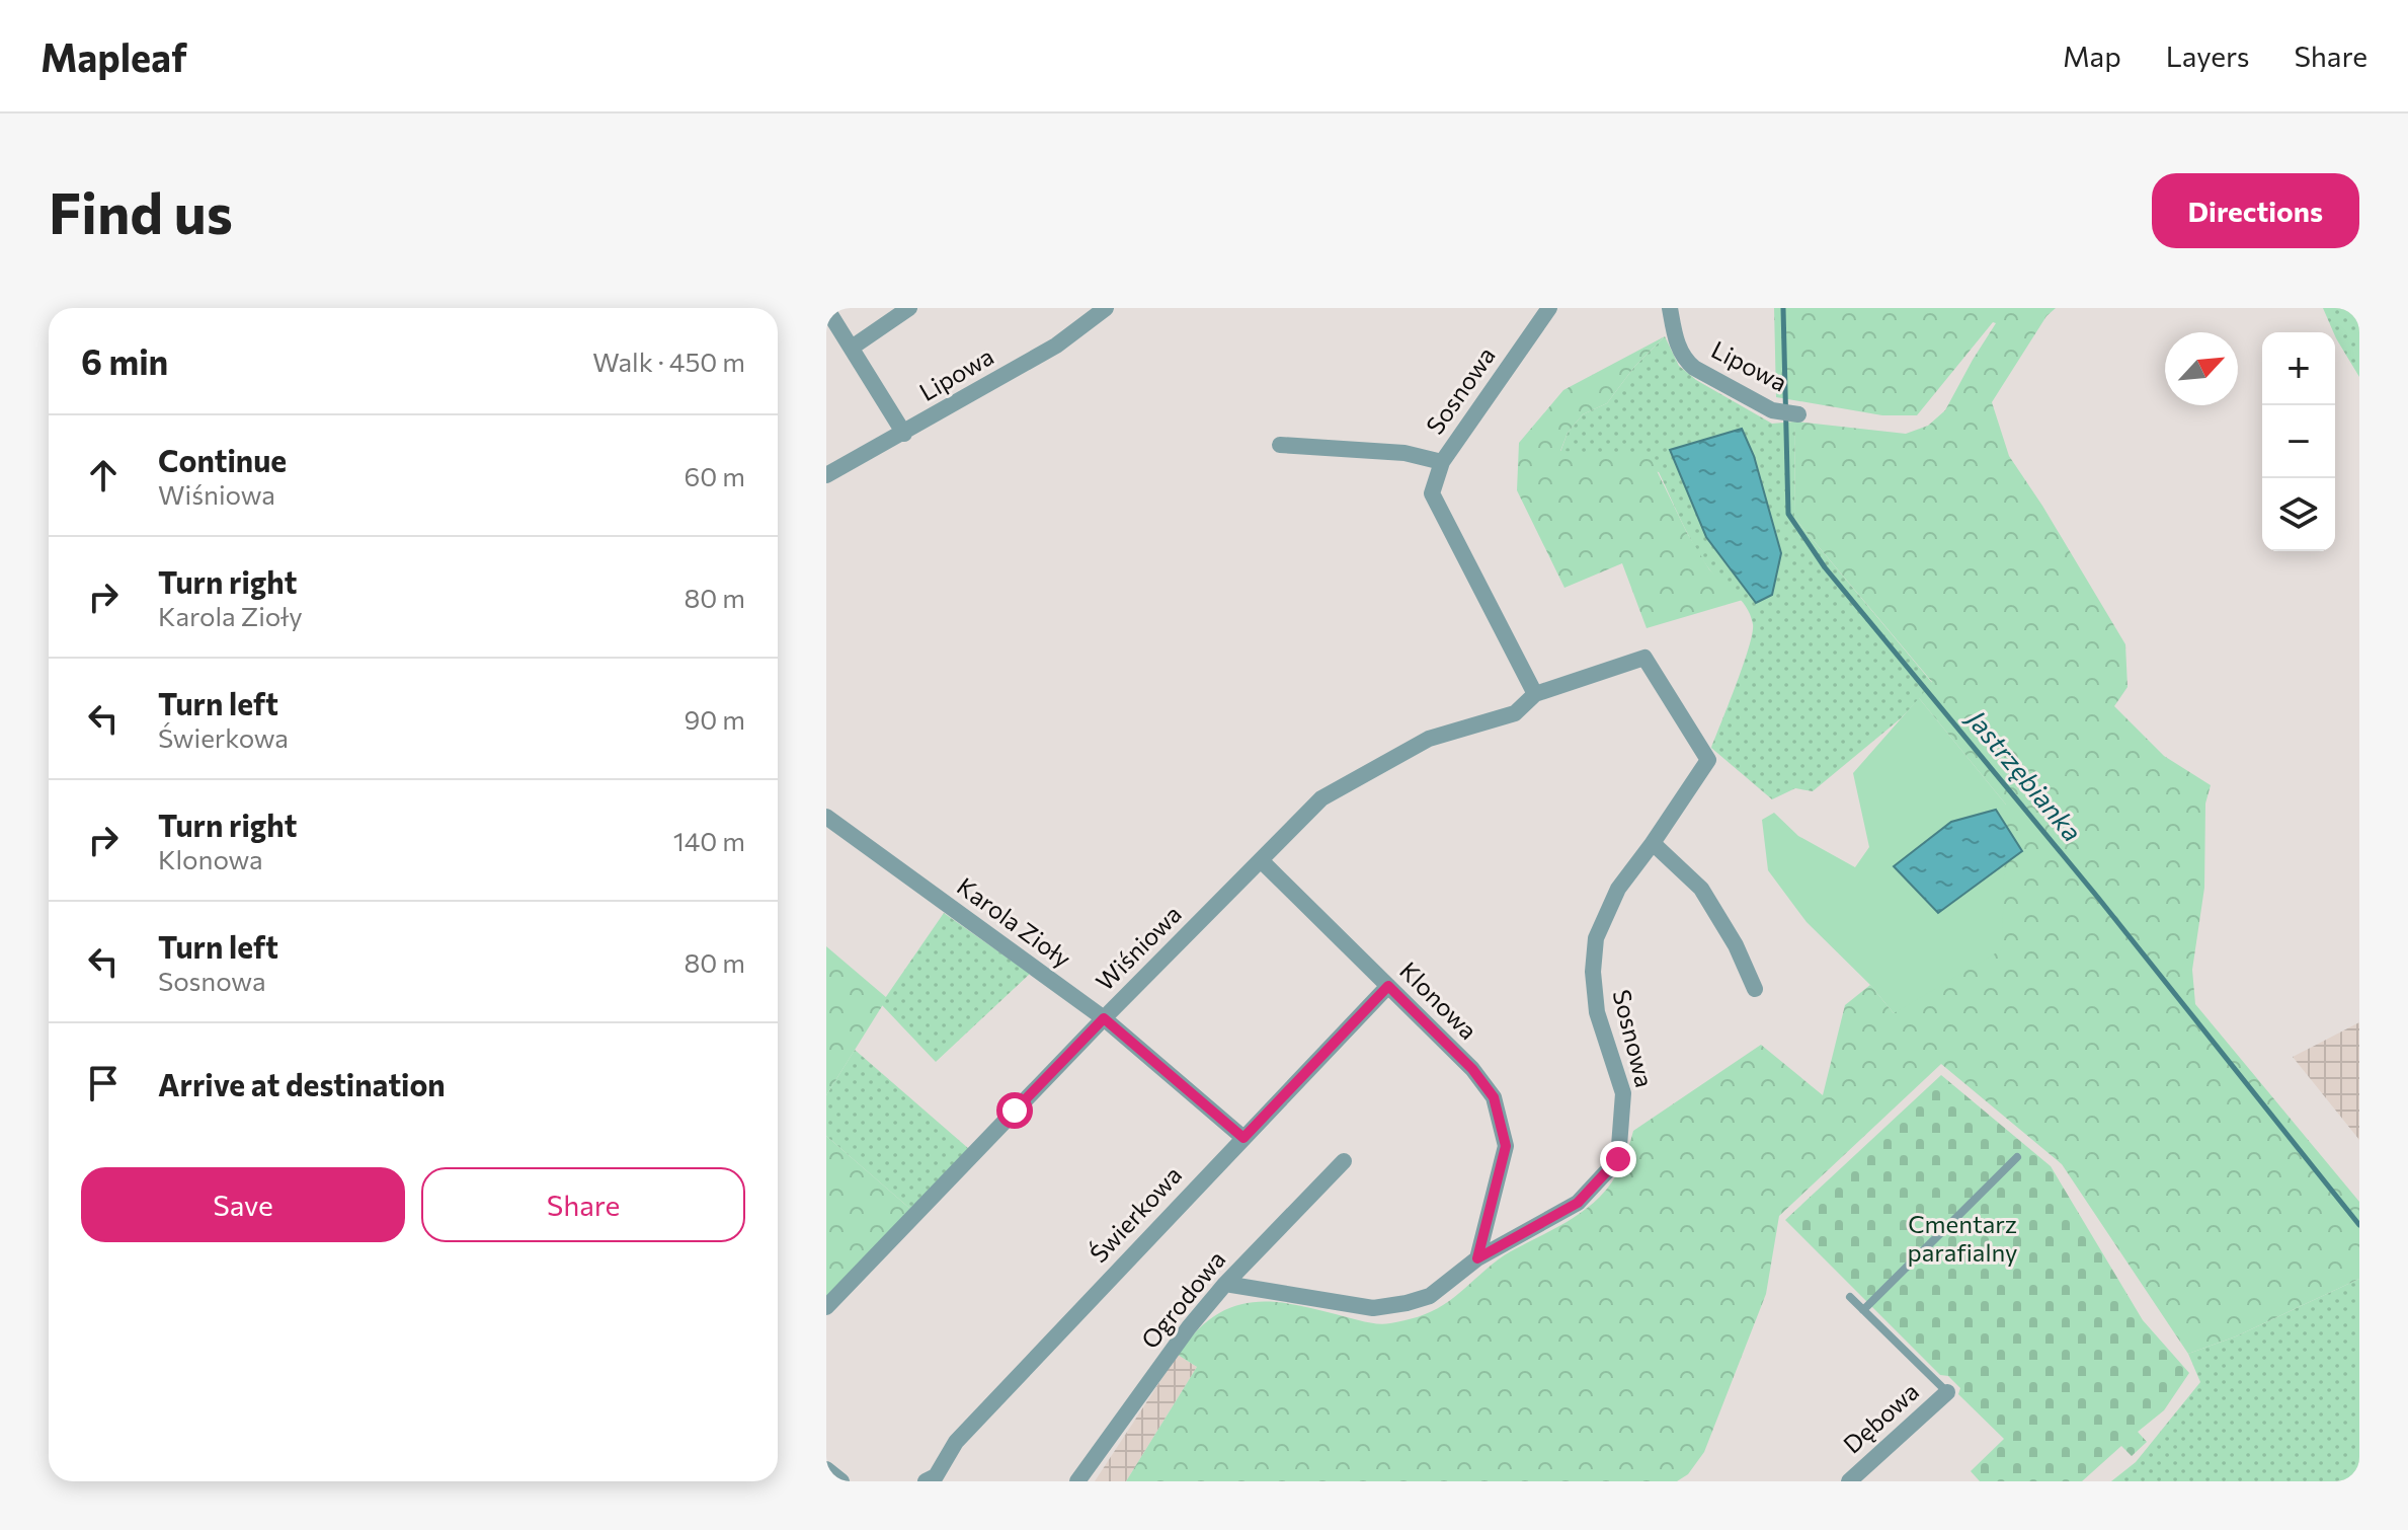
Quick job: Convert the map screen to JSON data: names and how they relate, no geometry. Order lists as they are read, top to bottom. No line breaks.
{"streets":{"street":["Lipowa","Sosnowa","Karola Zioły","Wiśniowa","Klonowa","Świerkowa","Ogrodowa","Dębowa"]},"crossings":[["Sosnowa","Wiśniowa"],["Sosnowa","Klonowa"],["Sosnowa","Ogrodowa"],["Karola Zioły","Wiśniowa"],["Karola Zioły","Świerkowa"],["Wiśniowa","Klonowa"],["Klonowa","Świerkowa"]],"water":["Jastrzębianka"],"parks":["Cmentarz parafialny"],"north":"top right","page":{"header":"Mapleaf","nav":["Map","Layers","Share"],"buttons":["Directions",["Save","Share"]],"title":"Find us","heading":["6 min","Walk · 450 m"],"map_buttons":["+","−"],"list":[["Continue","Wiśniowa","60 m"],["Turn right","Karola Zioły","80 m"],["Turn left","Świerkowa","90 m"],["Turn right","Klonowa","140 m"],["Turn left","Sosnowa","80 m"],"Arrive at destination"]}}
